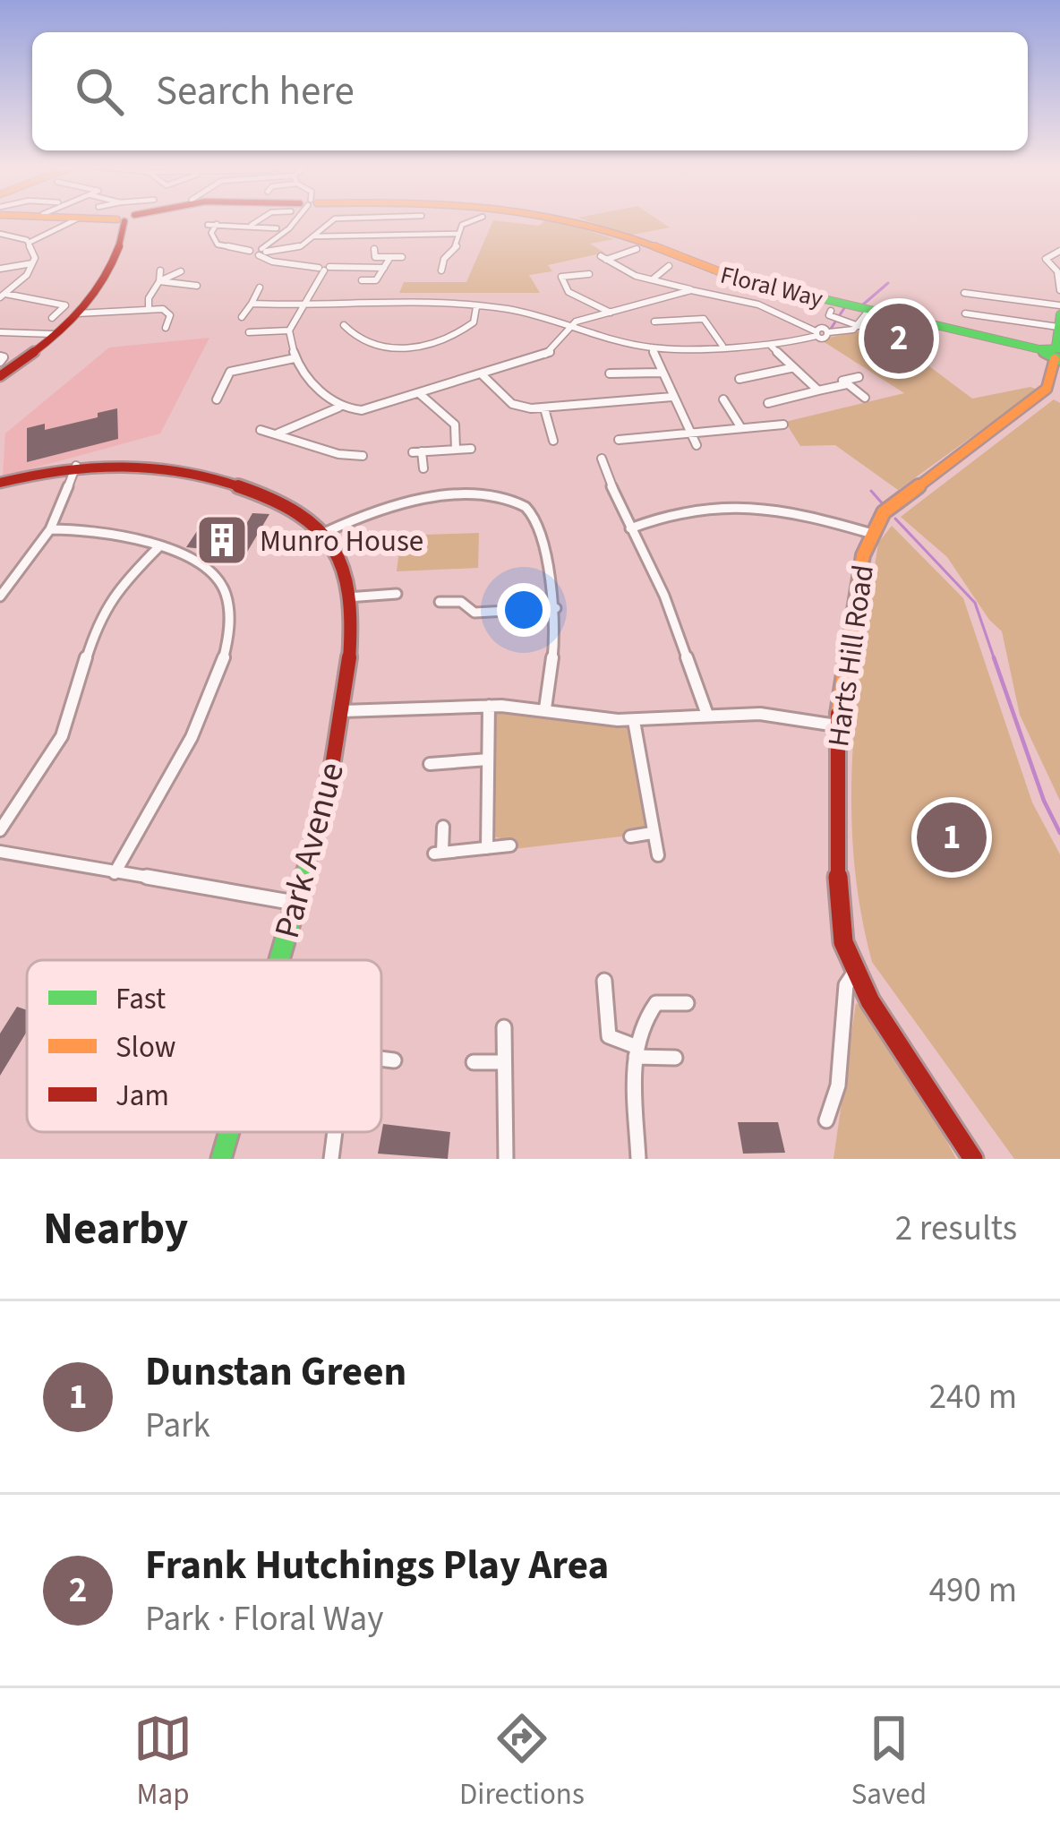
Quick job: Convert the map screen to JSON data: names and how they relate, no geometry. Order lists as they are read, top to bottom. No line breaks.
{"streets":{"street":["Floral Way","Harts Hill Road","Park Avenue"]},"crossings":[["Floral Way","Harts Hill Road"]],"places":{"building":["Munro House"]},"legend":["Fast","Slow","Jam"],"page":{"search":"Search here","pins":["2","1"],"heading":["Nearby","2 results"],"list":[{"mark":"1","name":"Dunstan Green","note":"Park","value":"240 m"},{"mark":"2","name":"Frank Hutchings Play Area","note":"Park · Floral Way","value":"490 m"}],"nav":["Map","Directions","Saved"]}}
